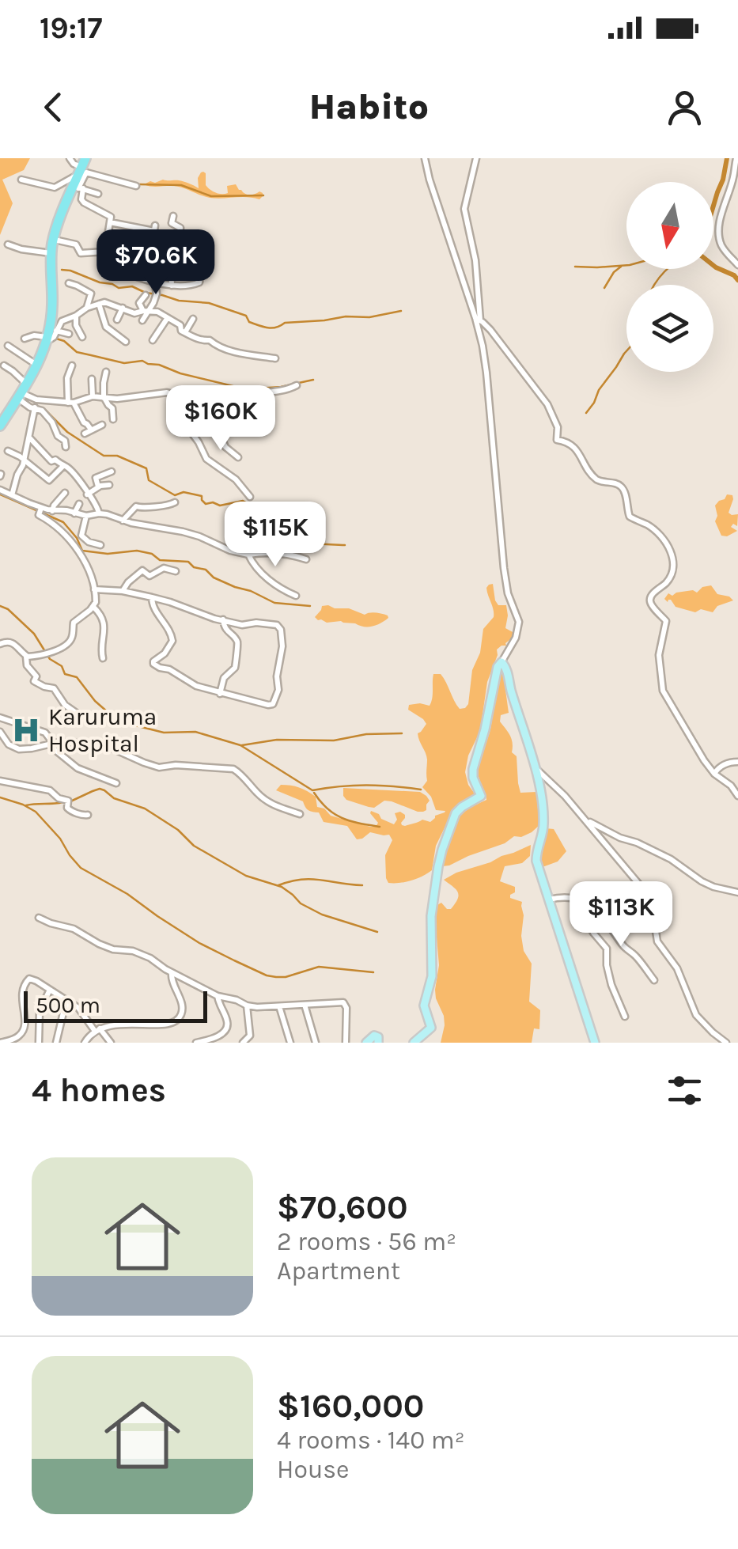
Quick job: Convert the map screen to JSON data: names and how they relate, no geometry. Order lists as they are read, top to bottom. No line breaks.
{"places":{"hospital":["Karuruma Hospital"]},"scale_bar":"500 m","north":"bottom","page":{"status":"19:17","header":"Habito","price":["$70.6K","$160K","$115K","$113K"],"scale":"500 m","heading":"4 homes","list":[{"name":"$70,600","note":"2 rooms · 56 m² · Apartment"},{"name":"$160,000","note":"4 rooms · 140 m² · House"}]}}
